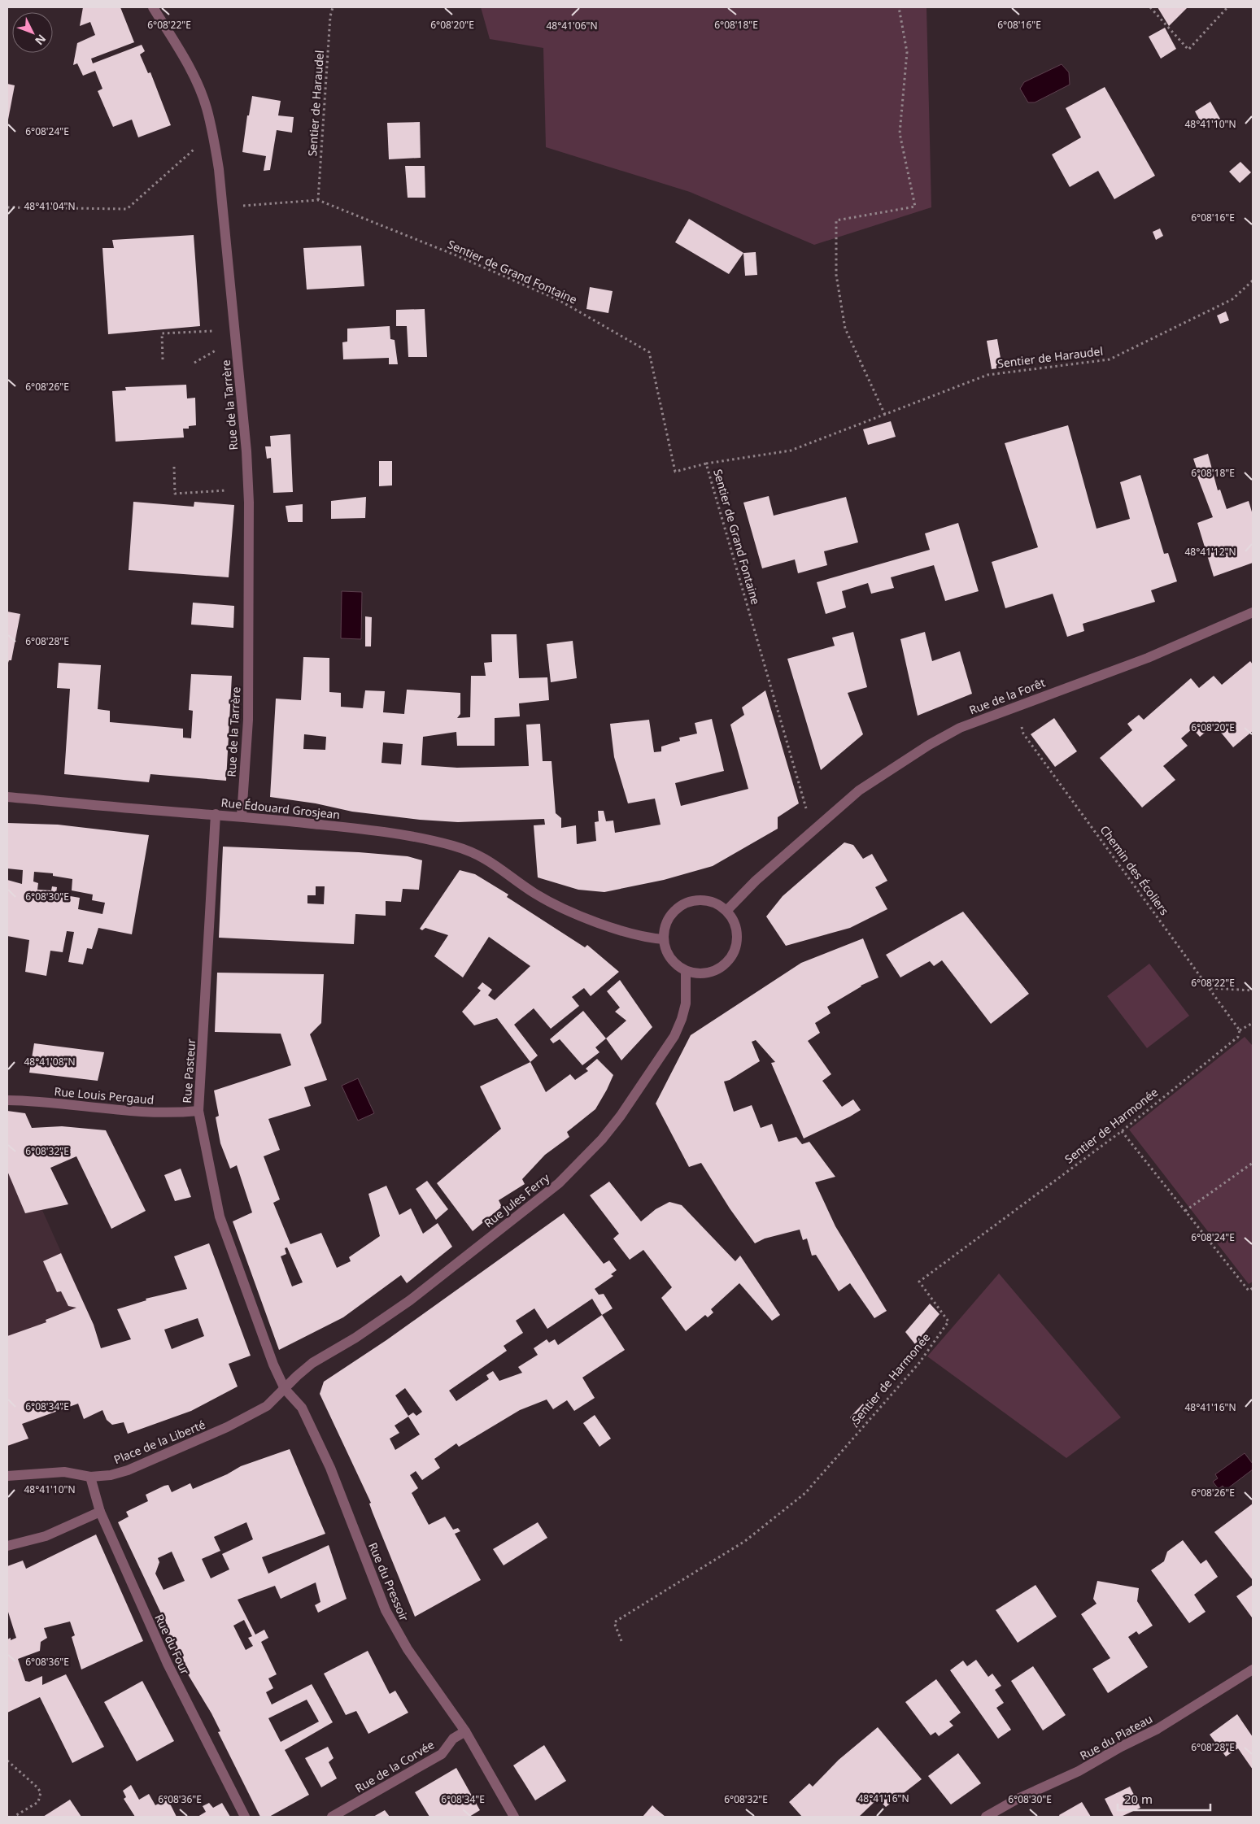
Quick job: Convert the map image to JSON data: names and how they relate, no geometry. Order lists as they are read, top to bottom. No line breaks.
{"streets":{"street":["Rue de la Tarrère","Rue de la Forêt","Rue Édouard Grosjean","Rue Pasteur","Rue Louis Pergaud","Rue Jules Ferry","Place de la Liberté","Rue du Pressoir","Rue du Four","Rue du Plateau","Rue de la Corvée"],"path":["Sentier de Haraudel","Sentier de Grand Fontaine","Chemin des Écoliers","Sentier de Harmonée"]},"crossings":[["Sentier de Haraudel","Sentier de Grand Fontaine"],["Sentier de Grand Fontaine","Rue de la Tarrère"],["Sentier de Grand Fontaine","Rue de la Forêt"],["Rue de la Tarrère","Rue Édouard Grosjean"],["Rue de la Forêt","Rue Édouard Grosjean"],["Rue de la Forêt","Chemin des Écoliers"],["Rue de la Forêt","Rue Jules Ferry"],["Rue Édouard Grosjean","Rue Pasteur"],["Rue Édouard Grosjean","Rue Jules Ferry"],["Chemin des Écoliers","Sentier de Harmonée"],["Rue Pasteur","Rue Louis Pergaud"],["Rue Pasteur","Rue Jules Ferry"],["Rue Pasteur","Place de la Liberté"],["Rue Pasteur","Rue du Pressoir"],["Rue Jules Ferry","Place de la Liberté"],["Rue Jules Ferry","Rue du Pressoir"],["Place de la Liberté","Rue du Pressoir"],["Place de la Liberté","Rue du Four"],["Rue du Pressoir","Rue de la Corvée"]],"scale_bar":"20 m","north":"bottom right","coordinates":["6°08'16\"E","6°08'22\"E","6°08'20\"E","6°08'18\"E","48°41'06\"N","48°41'10\"N","6°08'24\"E","48°41'04\"N","6°08'26\"E","48°41'12\"N","6°08'28\"E","6°08'30\"E","48°41'08\"N","6°08'32\"E","6°08'34\"E","48°41'16\"N","6°08'36\"E"]}
